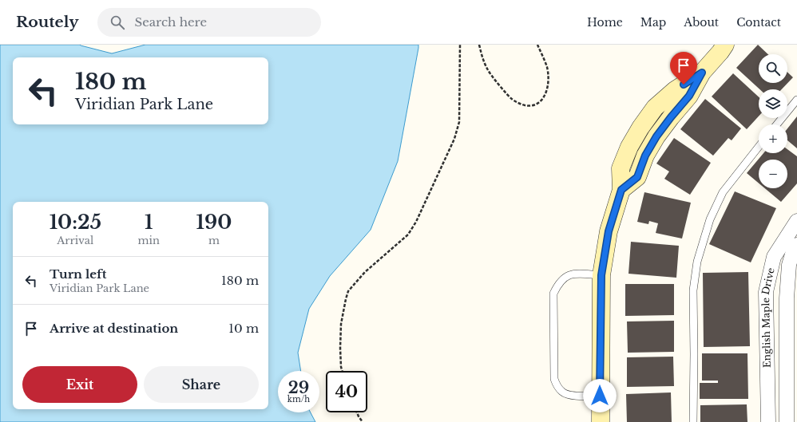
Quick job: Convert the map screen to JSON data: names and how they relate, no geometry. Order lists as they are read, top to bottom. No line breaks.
{"streets":{"street":["English Maple Drive"]},"page":{"header":"Routely","search":"Search here","nav":["Home","Map","About","Contact"],"map_buttons":["+","−"],"turn":["180 m","Viridian Park Lane"],"eta":["10:25","Arrival","1","min","190","m"],"list":[{"name":"Turn left","note":"Viridian Park Lane","value":"180 m"},{"name":"Arrive at destination","value":"10 m"}],"buttons":["Exit","Share"],"speed":"29 km/h","limit":"40"}}
